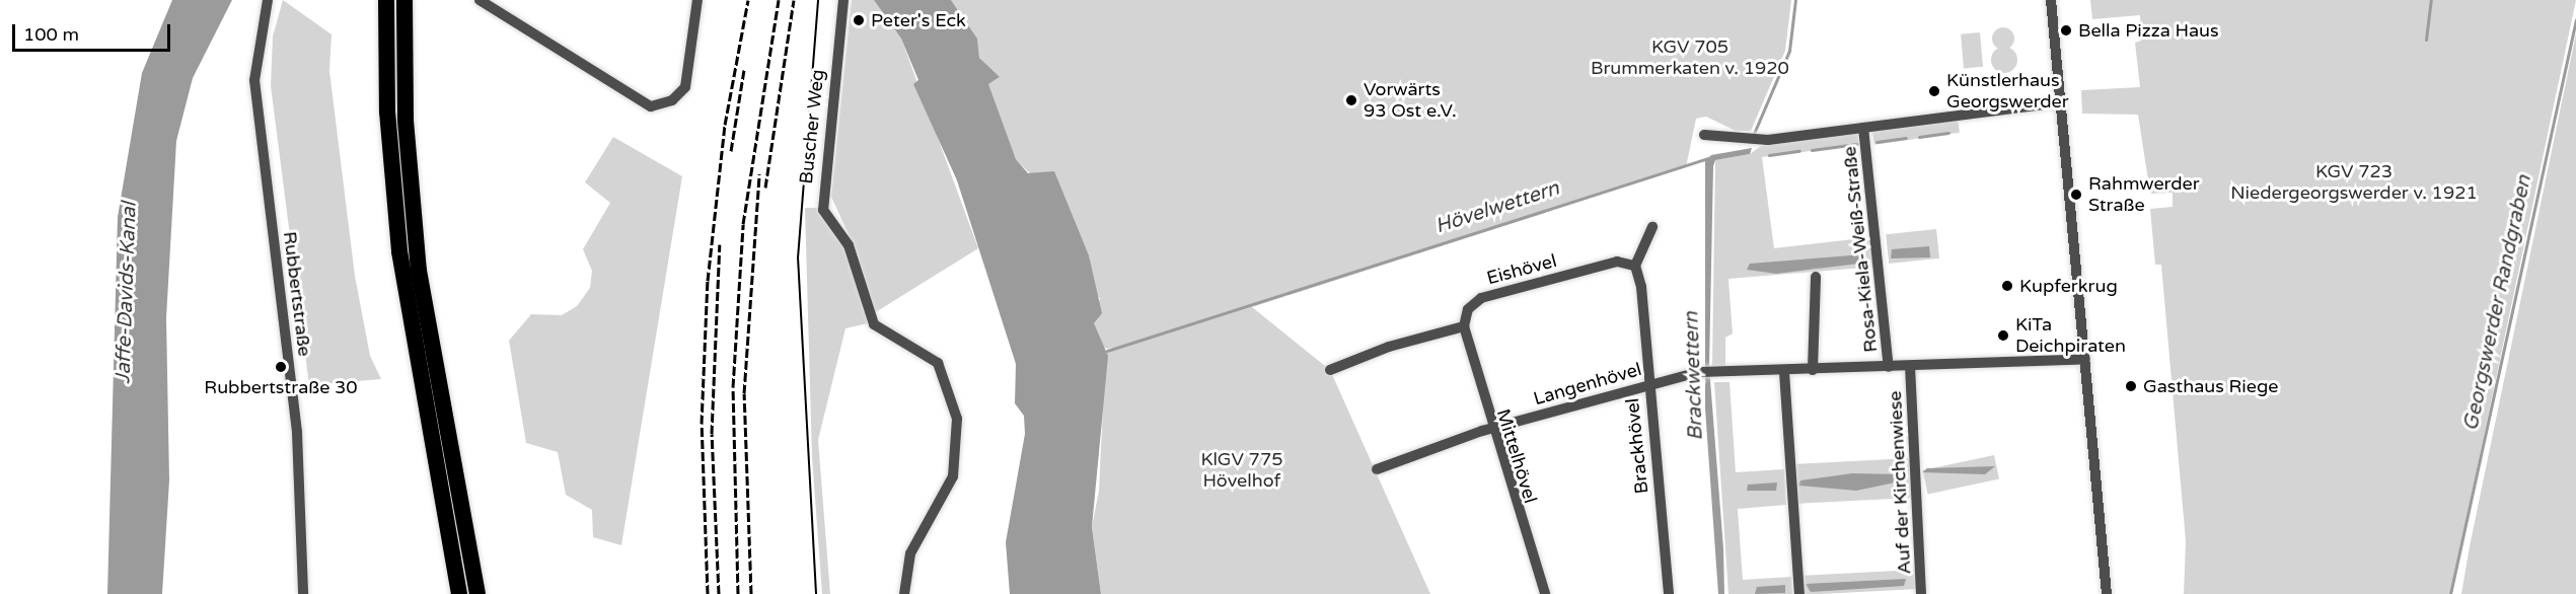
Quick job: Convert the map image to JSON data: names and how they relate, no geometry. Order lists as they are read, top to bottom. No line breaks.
{"streets":{"street":["Buscher Weg","Rosa-Kiela-Weiß-Straße","Eishövel","Rubbertstraße","Langenhövel","Brackhövel","Mittelhövel","Auf der Kirchenwiese"]},"crossings":[["Rosa-Kiela-Weiß-Straße","Langenhövel"],["Eishövel","Brackhövel"],["Eishövel","Mittelhövel"],["Langenhövel","Brackhövel"],["Langenhövel","Mittelhövel"],["Langenhövel","Auf der Kirchenwiese"]],"water":["Hövelwettern","Jaffe-Davids-Kanal","Georgswerder Randgraben","Brackwettern"],"parks":["KGV 705 Brummerkaten v. 1920","KGV 723 Niedergeorgswerder v. 1921","KlGV 775 Hövelhof"],"places":["Peter's Eck","Bella Pizza Haus","Künstlerhaus Georgswerder","Vorwärts 93 Ost e.V.","Rahmwerder Straße","Kupferkrug","KiTa Deichpiraten","Rubbertstraße 30","Gasthaus Riege"],"scale_bar":"100 m"}
